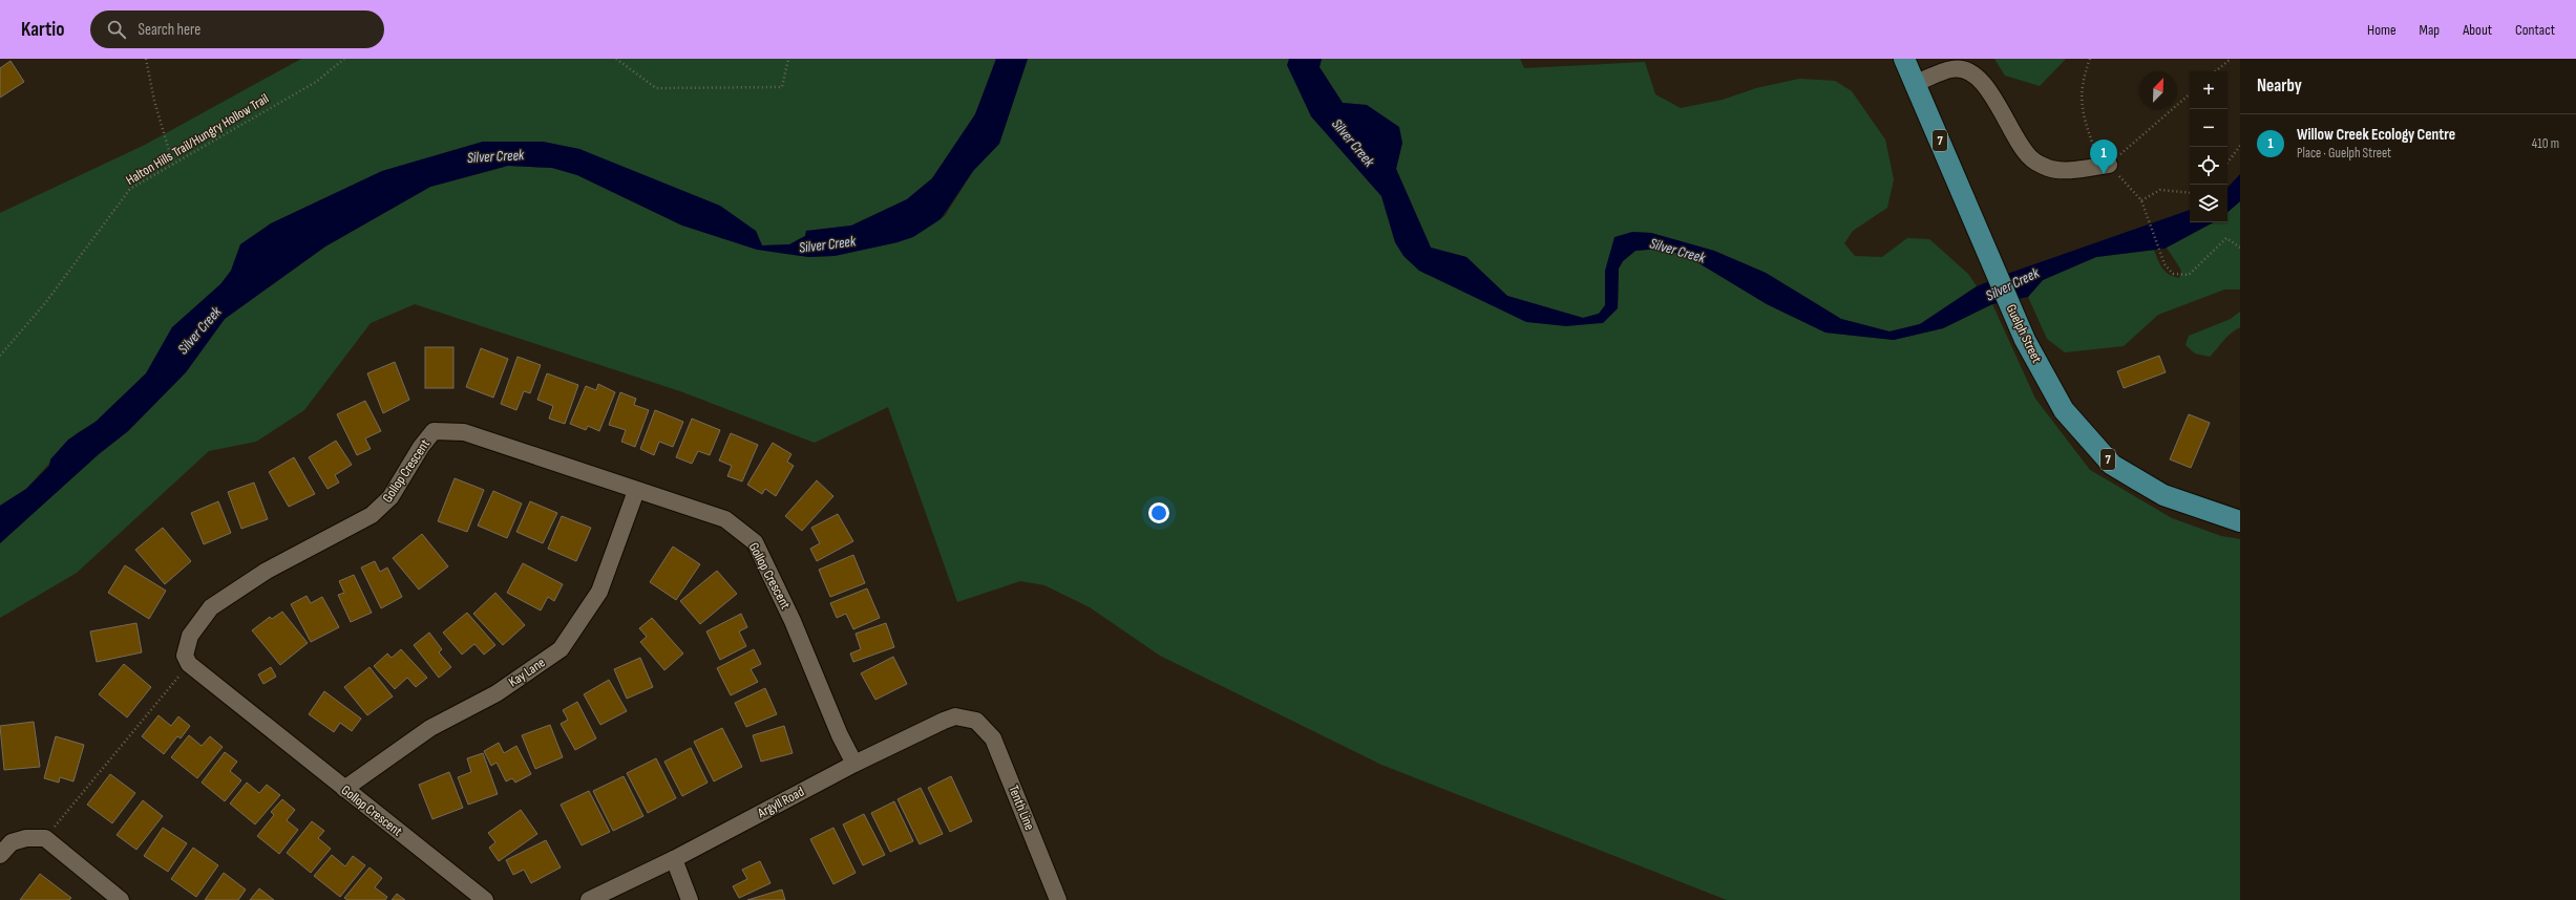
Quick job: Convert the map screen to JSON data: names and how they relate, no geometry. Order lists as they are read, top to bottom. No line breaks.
{"streets":{"main road":["7","Guelph Street"],"street":["Gollop Crescent","Kay Lane","Argyll Road","Tenth Line"],"path":["Halton Hills Trail/Hungry Hollow Trail"]},"crossings":[["Gollop Crescent","Kay Lane"],["Gollop Crescent","Argyll Road"],["Argyll Road","Tenth Line"]],"water":["Silver Creek"],"north":"top right","page":{"header":"Kartio","search":"Search here","nav":["Home","Map","About","Contact"],"heading":"Nearby","map_buttons":["+","−"],"list":[{"mark":"1","name":"Willow Creek Ecology Centre","note":"Place · Guelph Street","value":"410 m"}],"pins":"1"}}
